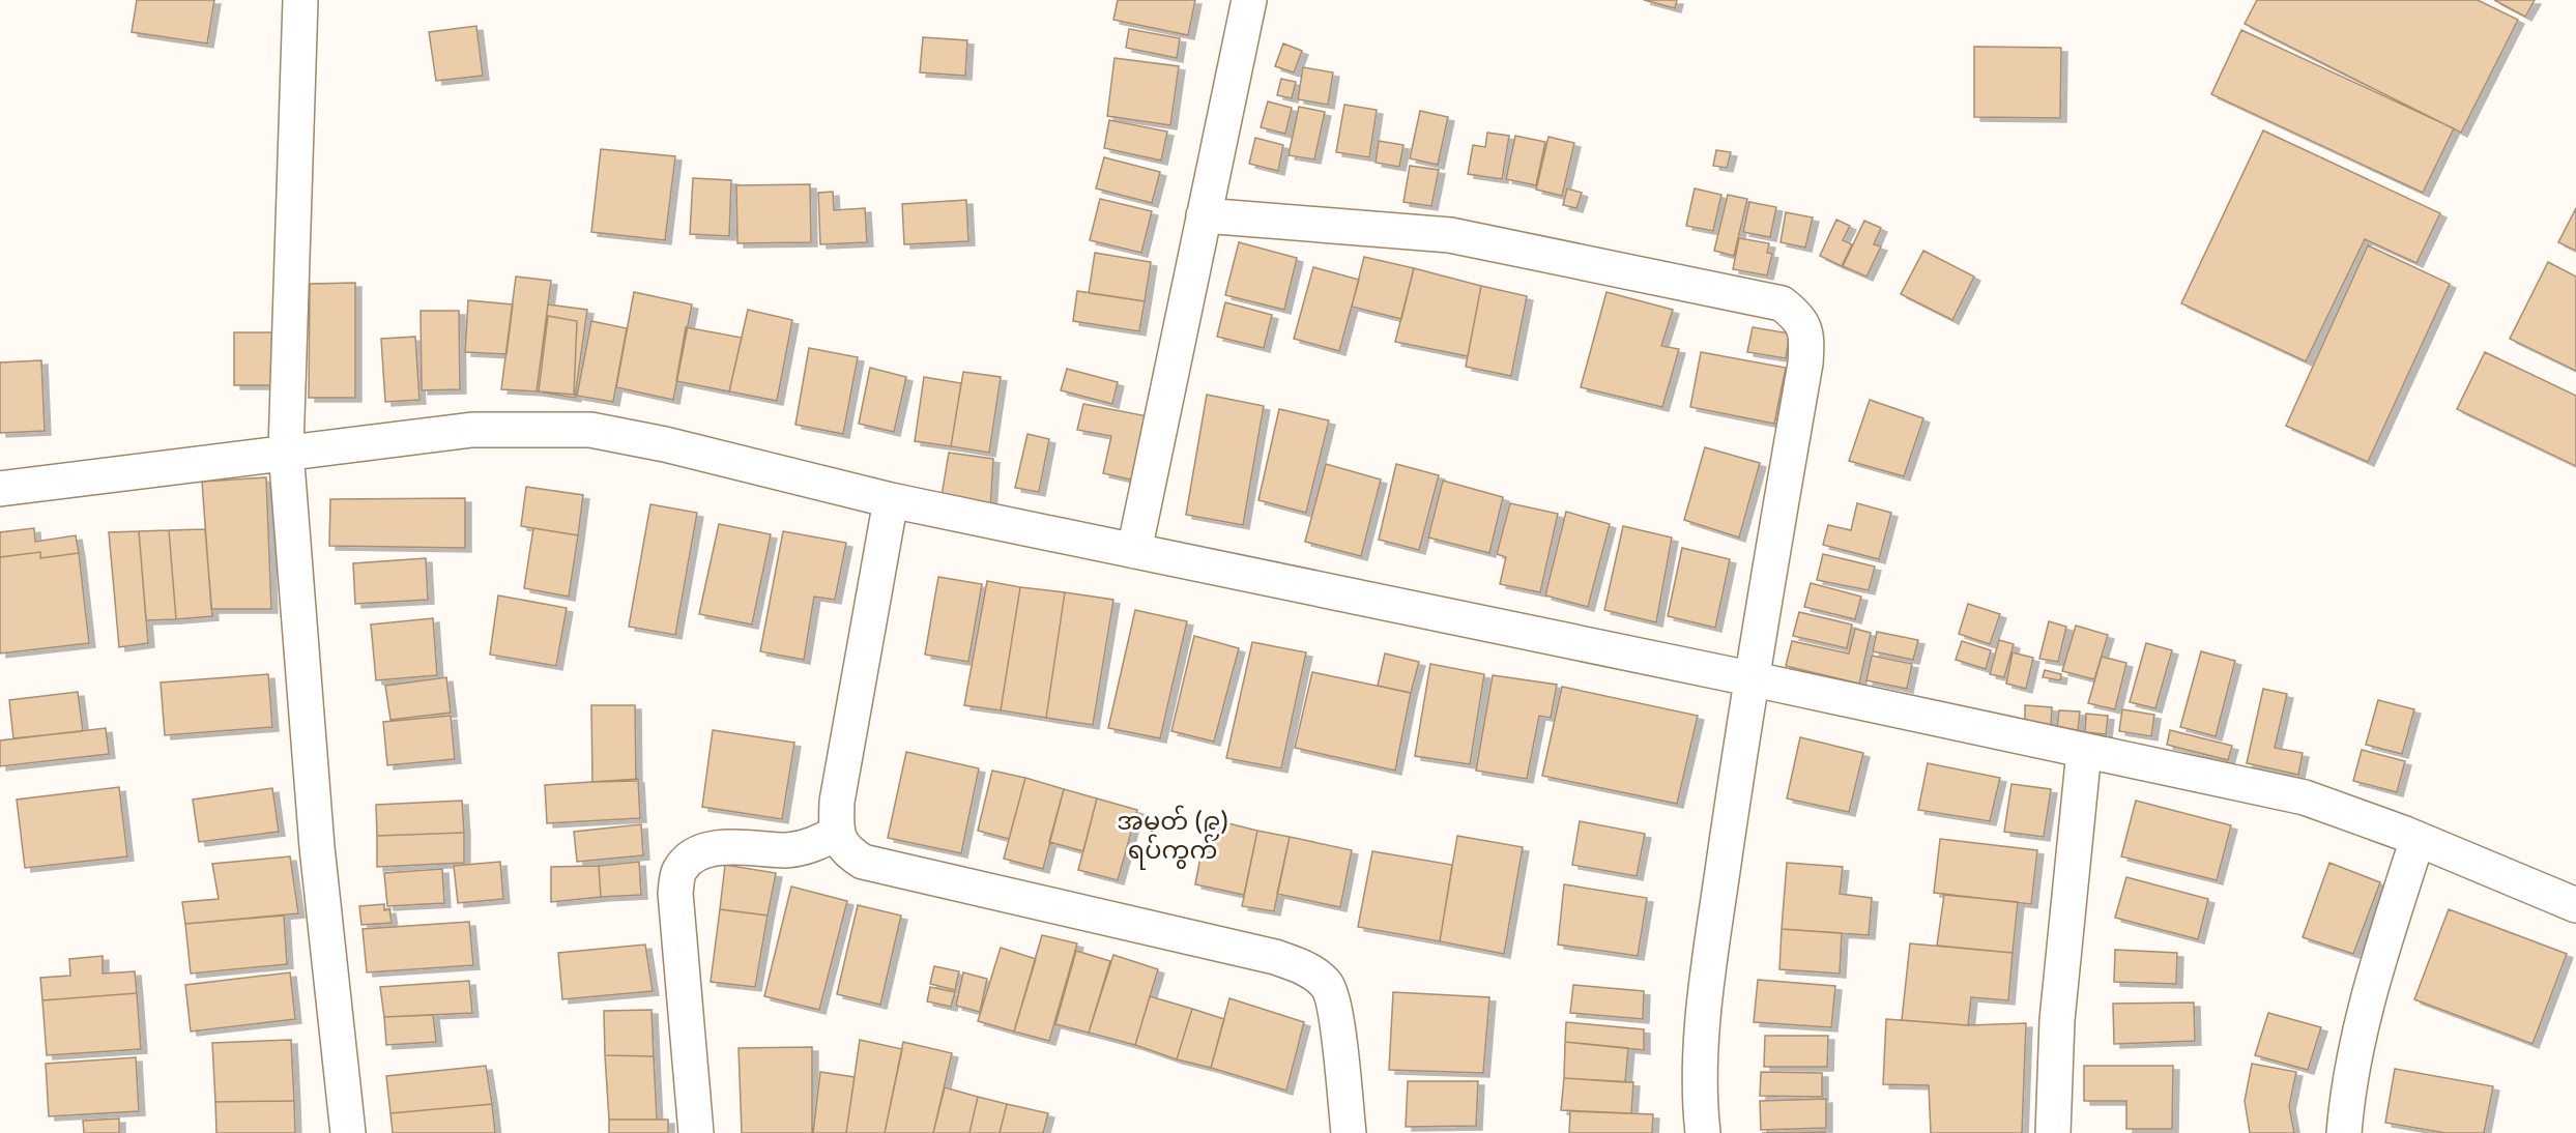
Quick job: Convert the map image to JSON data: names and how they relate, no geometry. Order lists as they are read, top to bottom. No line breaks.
{"districts":["အမှတ် (၉) ရပ်ကွက်"]}
